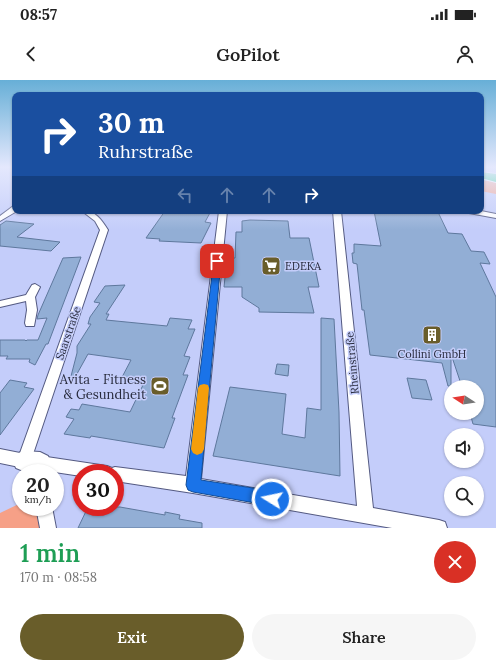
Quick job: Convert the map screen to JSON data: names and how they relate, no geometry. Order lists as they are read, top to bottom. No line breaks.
{"streets":{"street":["Saarstraße","Rheinstraße"]},"places":{"supermarket":["EDEKA"],"building":["Collini GmbH"],"sports":["Avita - Fitness & Gesundheit"]},"north":"left","page":{"status":"08:57","header":"GoPilot","turn":["30 m","Ruhrstraße"],"speed":"20 km/h","limit":"30","heading":["1 min","170 m · 08:58"],"buttons":["Exit","Share"]}}
